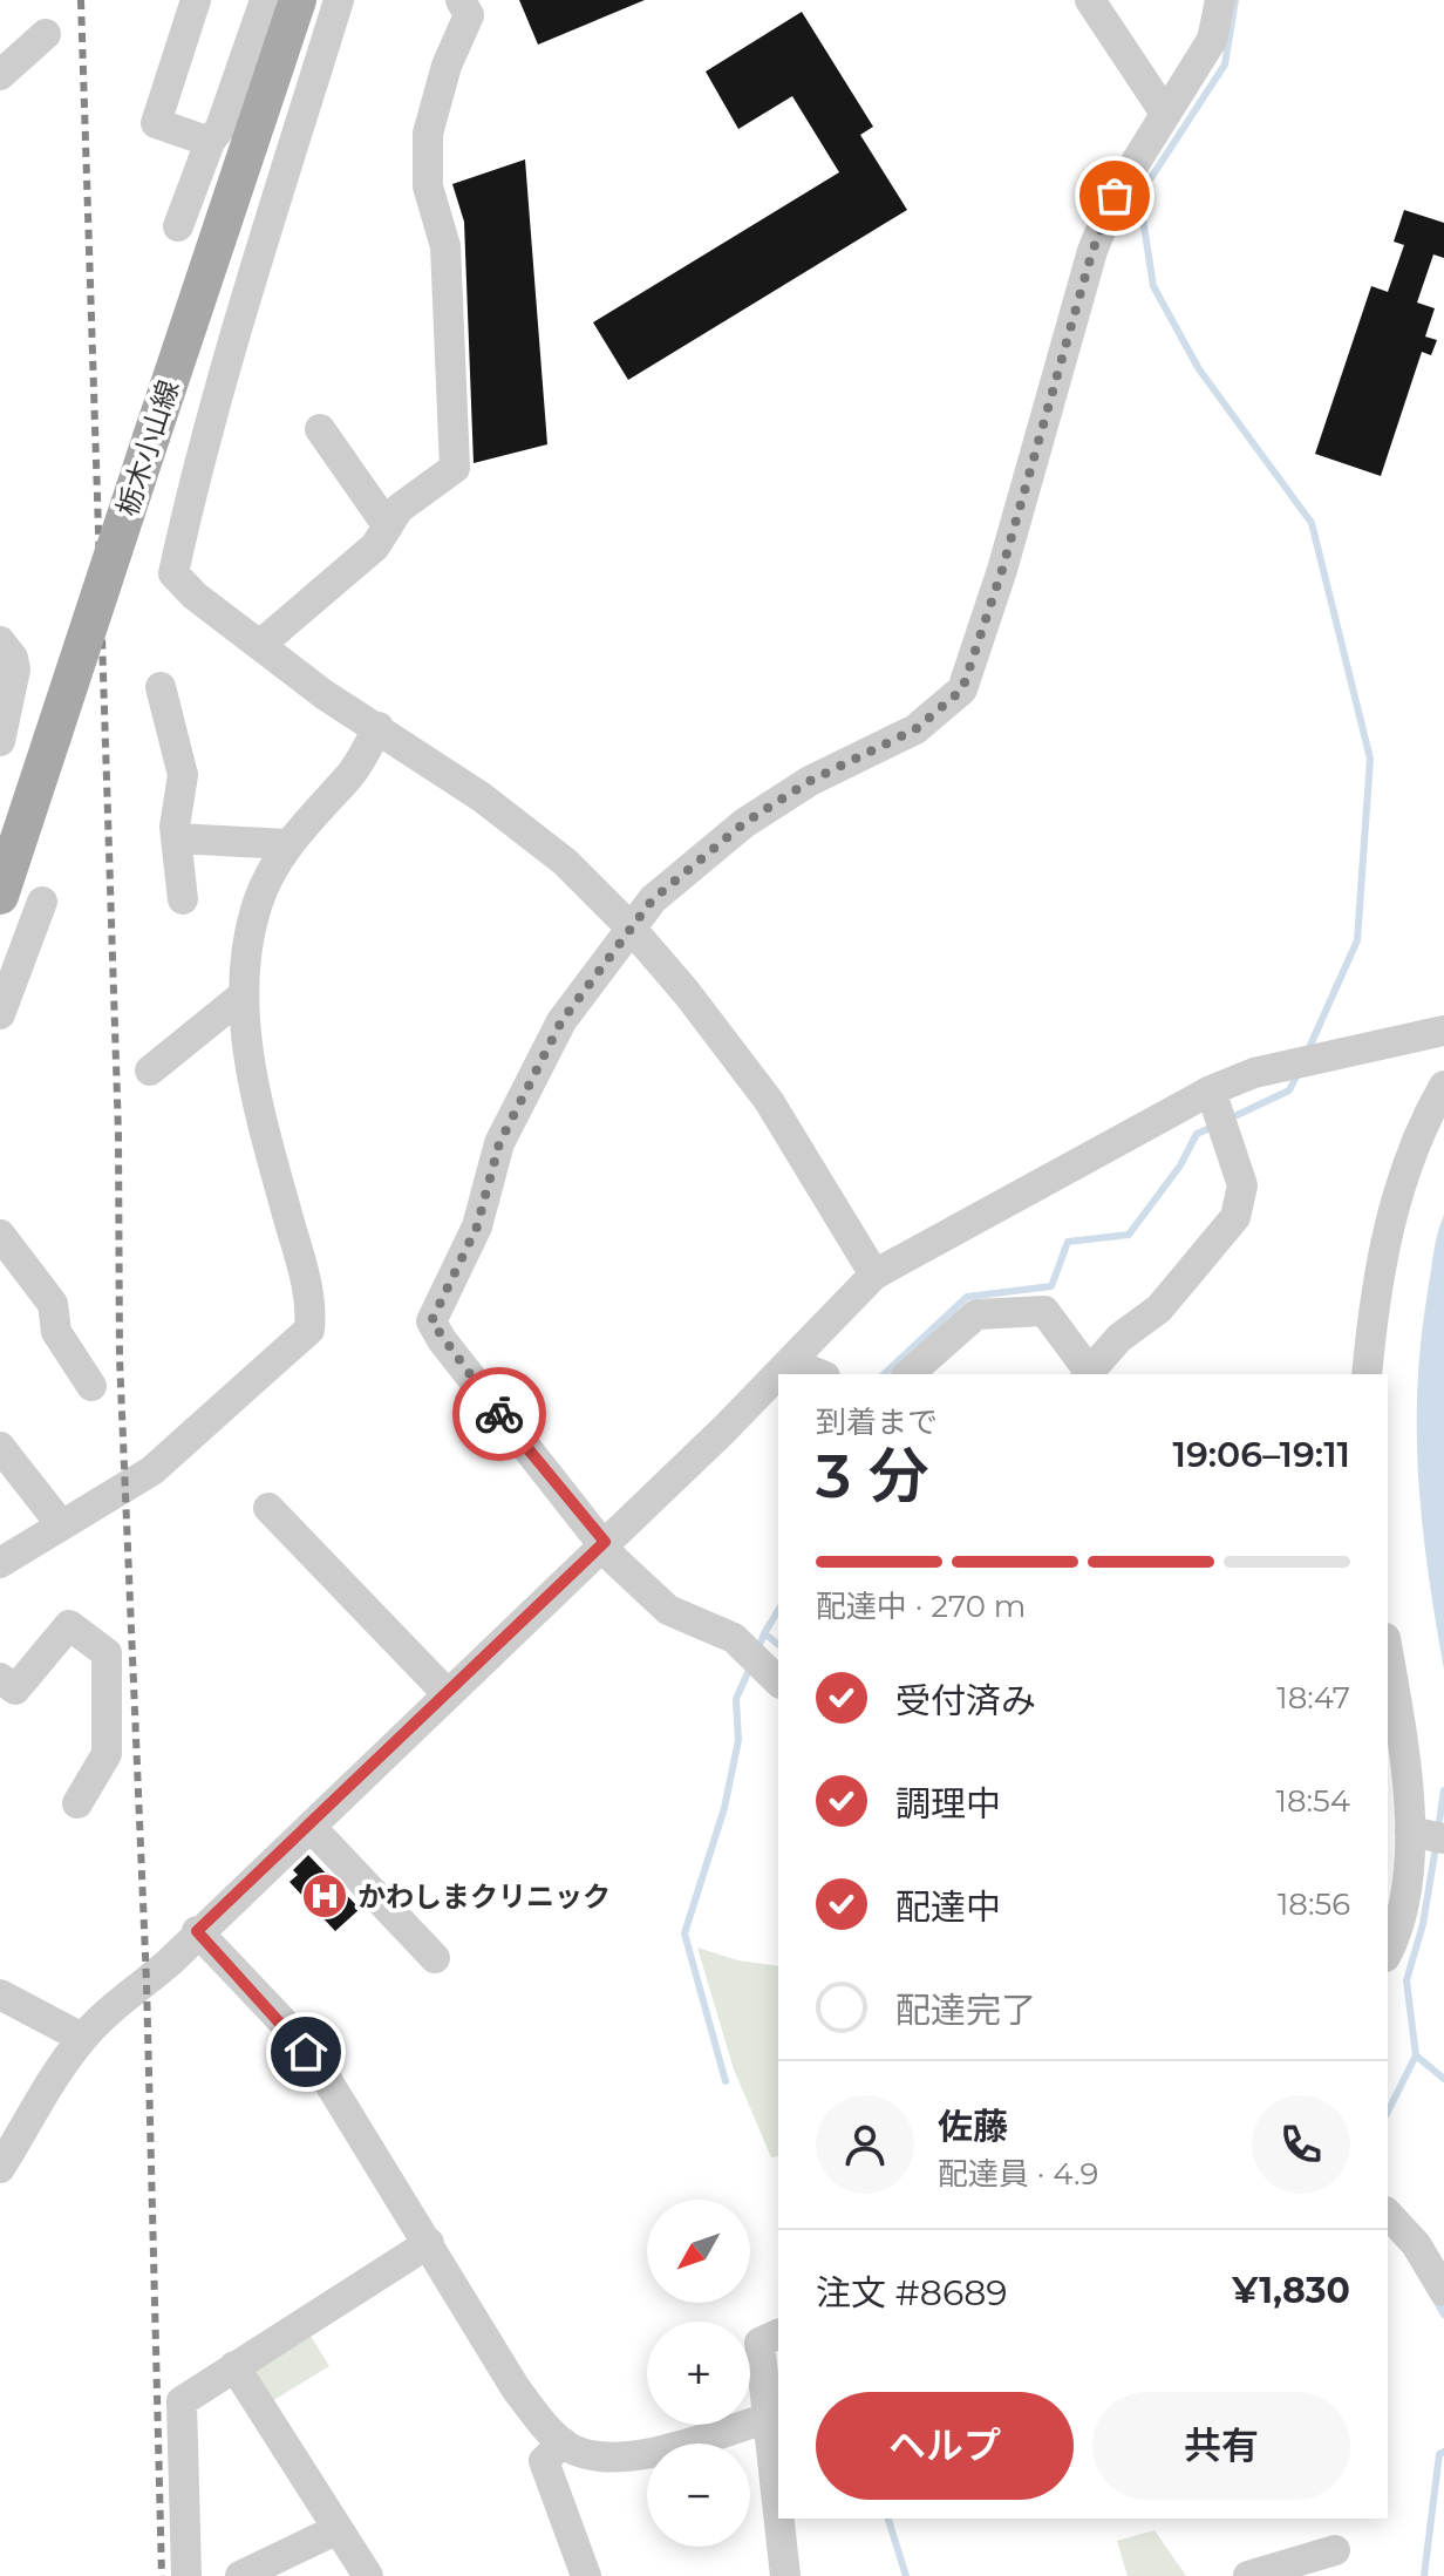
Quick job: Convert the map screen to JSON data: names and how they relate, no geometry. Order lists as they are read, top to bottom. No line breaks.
{"streets":{"main road":["栃木小山線"]},"places":{"hospital":["かわしまクリニック"]},"north":"bottom left","page":{"heading":["3 分","到着まで","19:06–19:11"],"panel":["佐藤","配達員 · 4.9","注文 #8689","¥1,830"],"bar":"配達中 · 270 m","list":[["受付済み","18:47"],["調理中","18:54"],["配達中","18:56"],"配達完了"],"map_buttons":["+","−"],"buttons":["ヘルプ","共有"]}}
